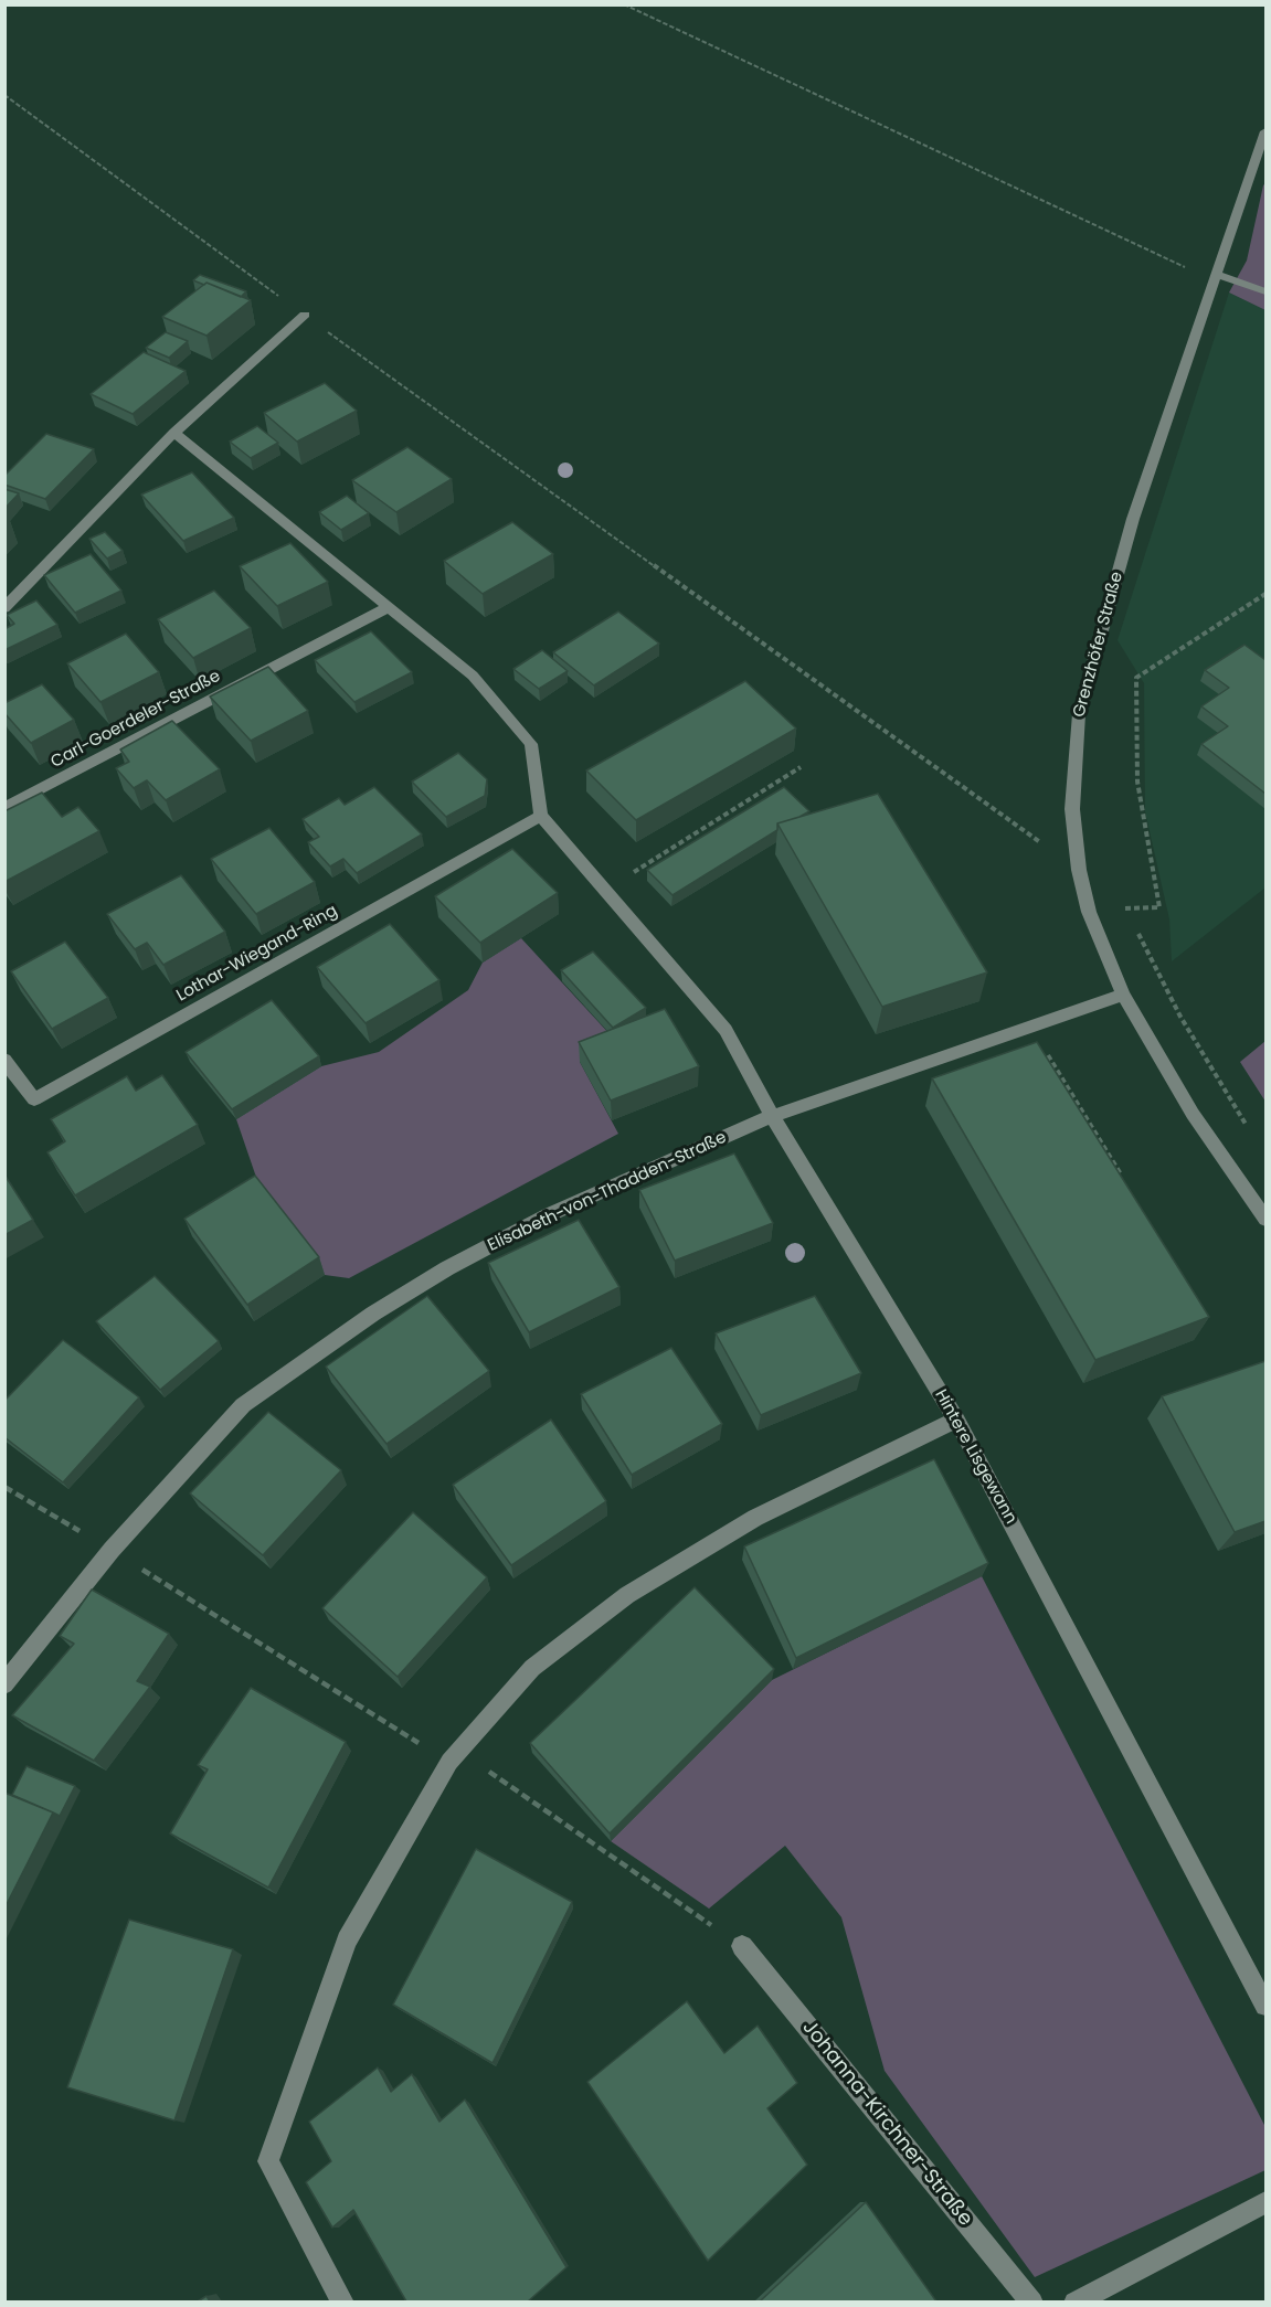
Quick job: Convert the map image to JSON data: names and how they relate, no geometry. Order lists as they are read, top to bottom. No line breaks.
{"streets":{"street":["Grenzhöfer Straße","Carl-Goerdeler-Straße","Lothar-Wiegand-Ring","Elisabeth-von-Thadden-Straße","Hintere Lisgewann","Johanna-Kirchner-Straße"]},"crossings":[["Grenzhöfer Straße","Elisabeth-von-Thadden-Straße"],["Elisabeth-von-Thadden-Straße","Hintere Lisgewann"]]}
